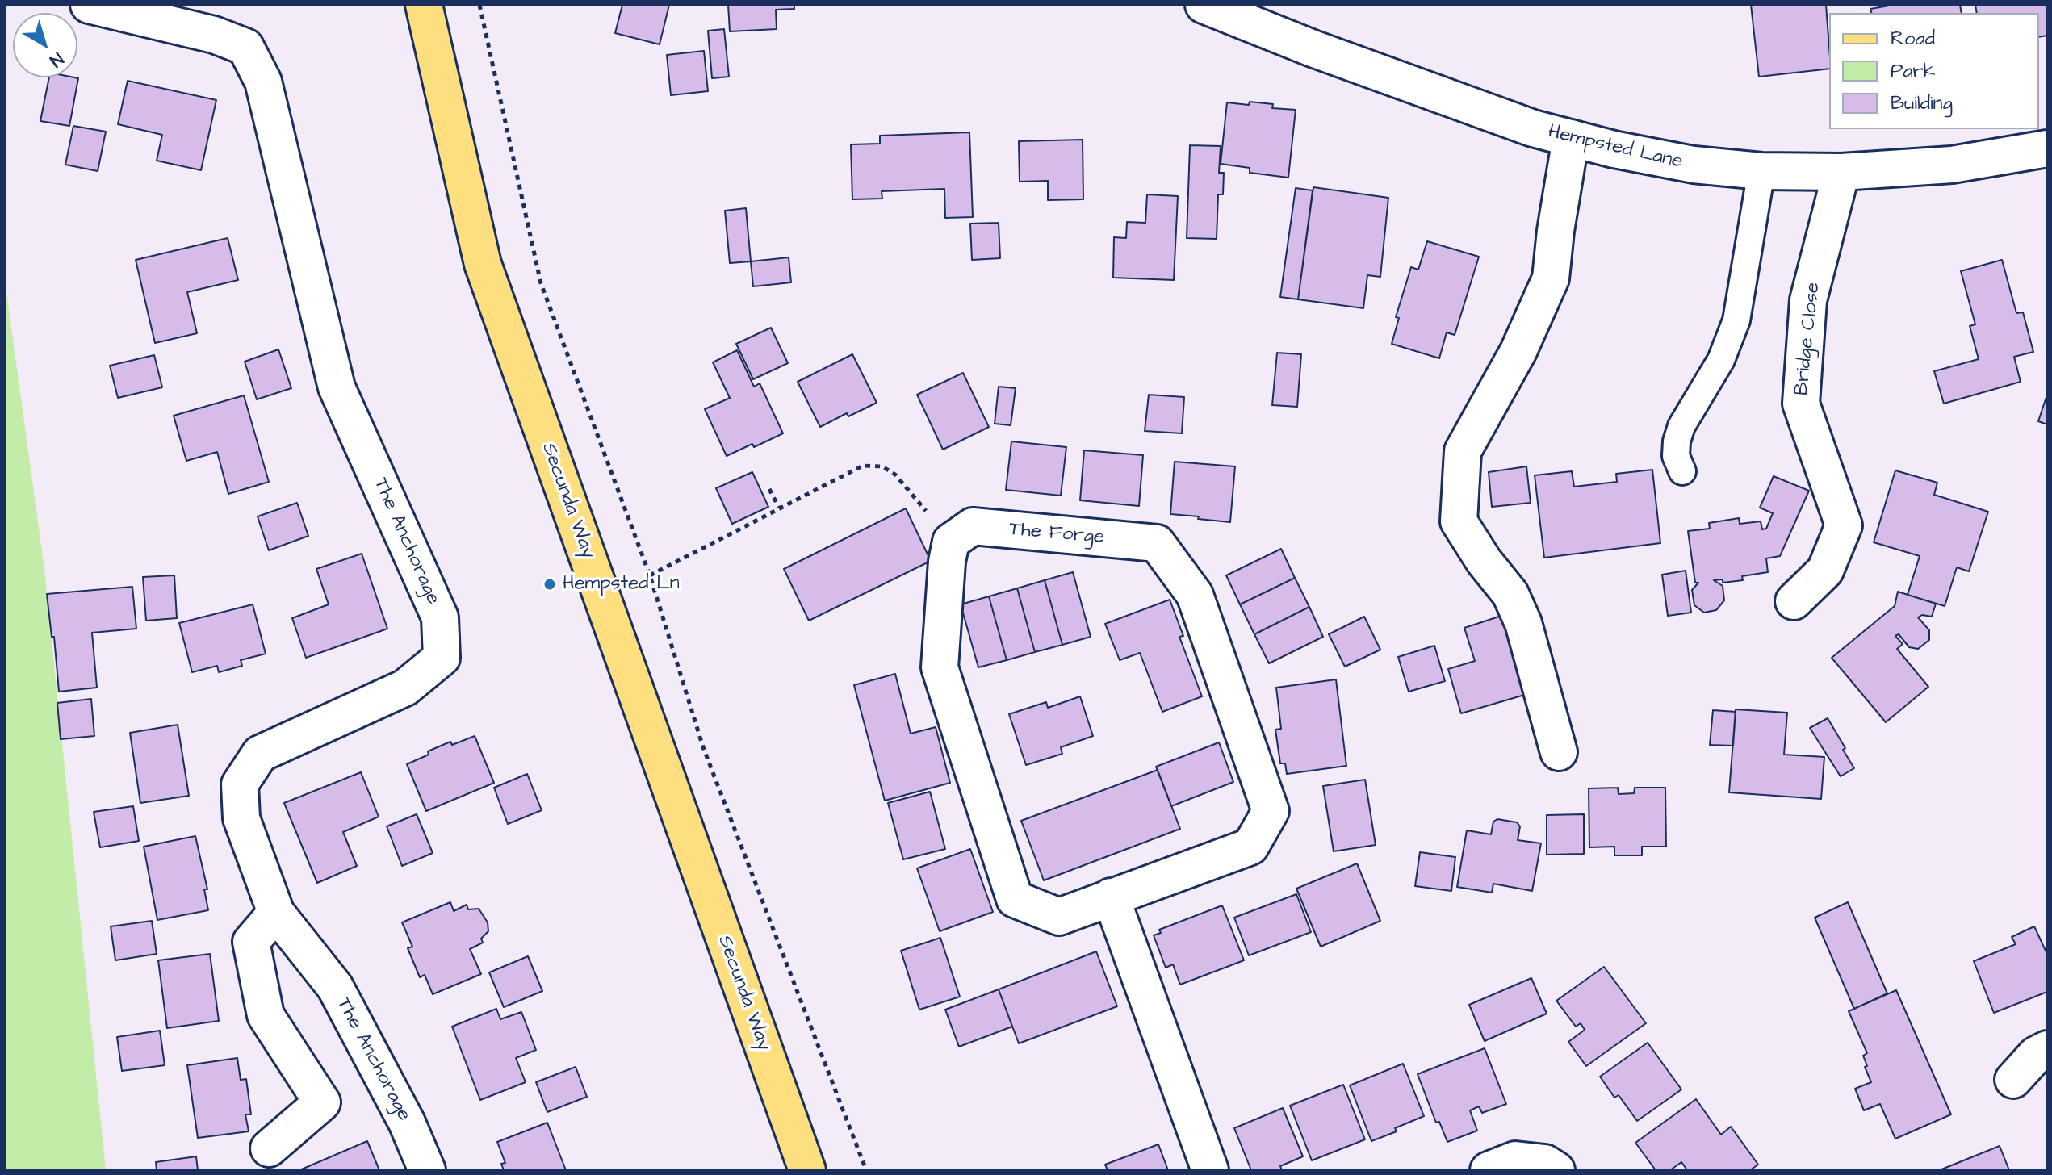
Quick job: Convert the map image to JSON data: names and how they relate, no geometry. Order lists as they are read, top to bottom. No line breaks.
{"streets":{"main road":["Secunda Way"],"street":["Hempsted Lane","Bridge Close","The Forge","The Anchorage"]},"crossings":[["Hempsted Lane","Bridge Close"]],"places":["Hempsted Ln"],"legend":["Road","Park","Building"],"north":"bottom right"}
